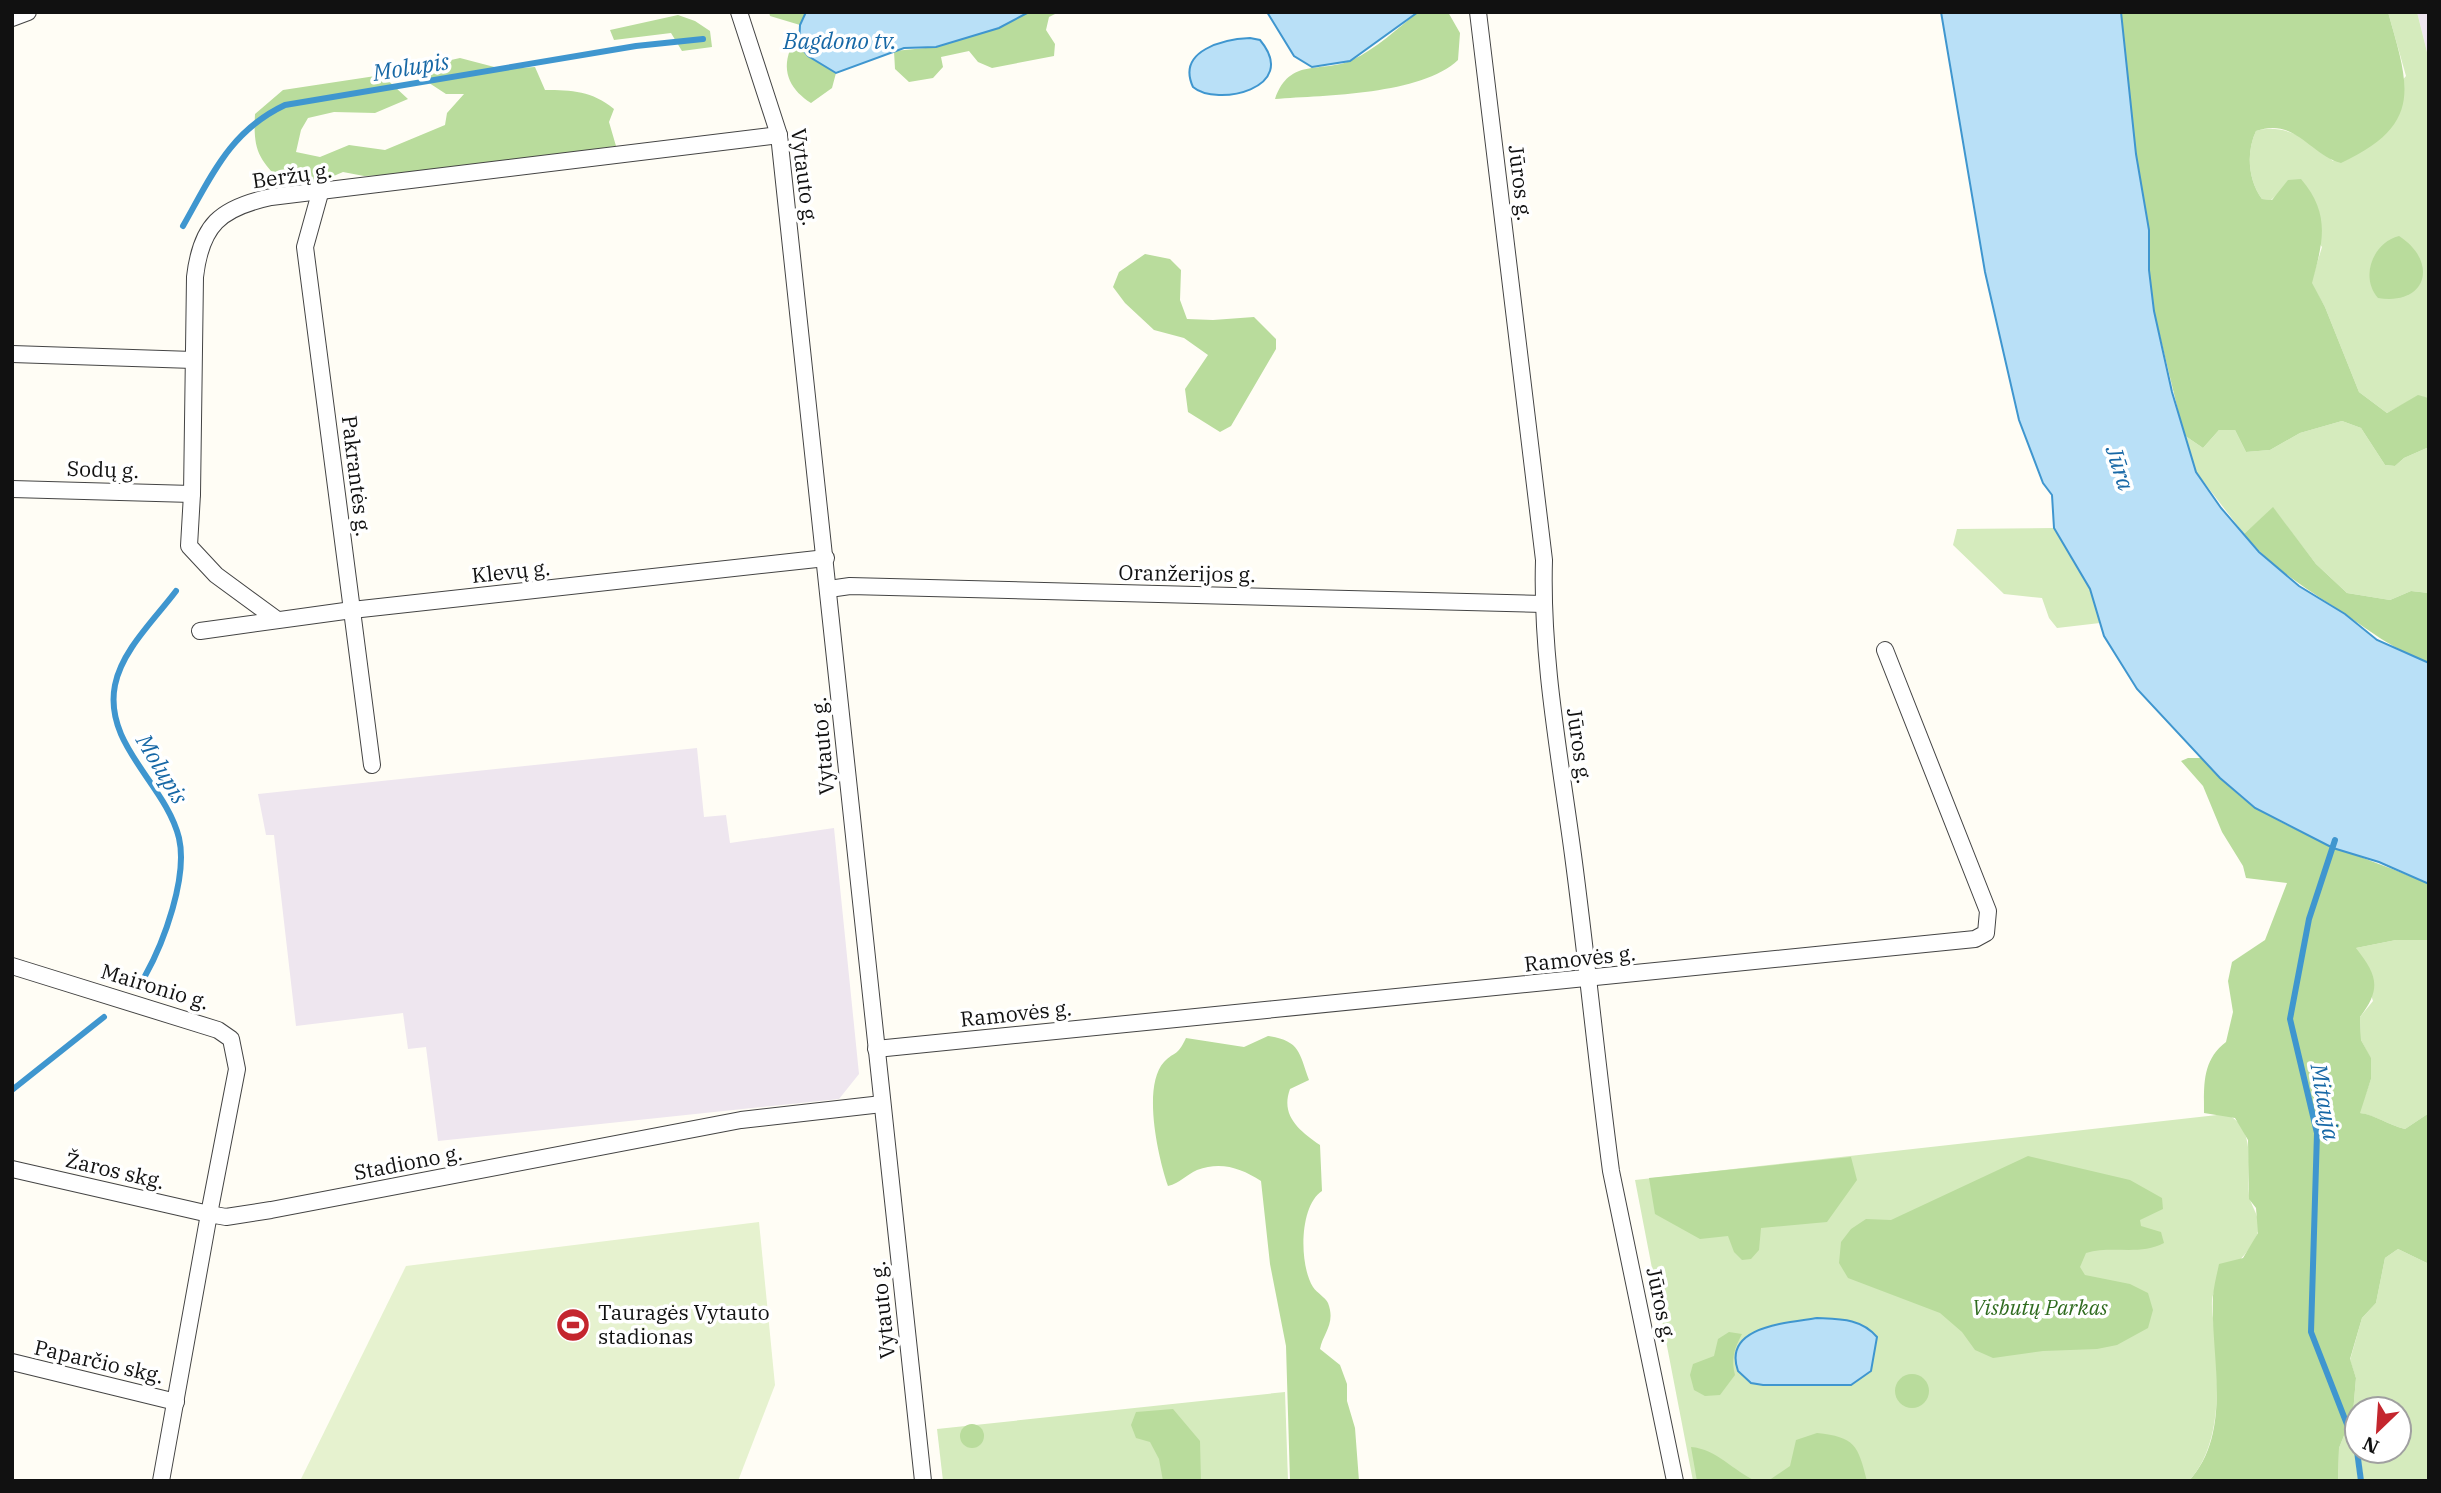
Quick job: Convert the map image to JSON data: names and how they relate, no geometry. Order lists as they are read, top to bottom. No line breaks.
{"streets":{"street":["Beržų g.","Vytauto g.","Jūros g.","Sodų g.","Pakrantės g.","Klevų g.","Oranžerijos g.","Ramovės g.","Maironio g.","Stadiono g.","Žaros skg.","Paparčio skg."]},"crossings":[["Beržų g.","Vytauto g."],["Beržų g.","Sodų g."],["Beržų g.","Pakrantės g."],["Beržų g.","Klevų g."],["Vytauto g.","Klevų g."],["Vytauto g.","Oranžerijos g."],["Vytauto g.","Ramovės g."],["Vytauto g.","Stadiono g."],["Jūros g.","Oranžerijos g."],["Jūros g.","Ramovės g."],["Pakrantės g.","Klevų g."],["Maironio g.","Stadiono g."],["Maironio g.","Žaros skg."],["Stadiono g.","Žaros skg."]],"water":["Bagdono tv.","Molupis","Jūra","Mitauja"],"parks":["Visbutų Parkas"],"places":{"sports":["Tauragės Vytauto stadionas"]},"north":"bottom left"}
